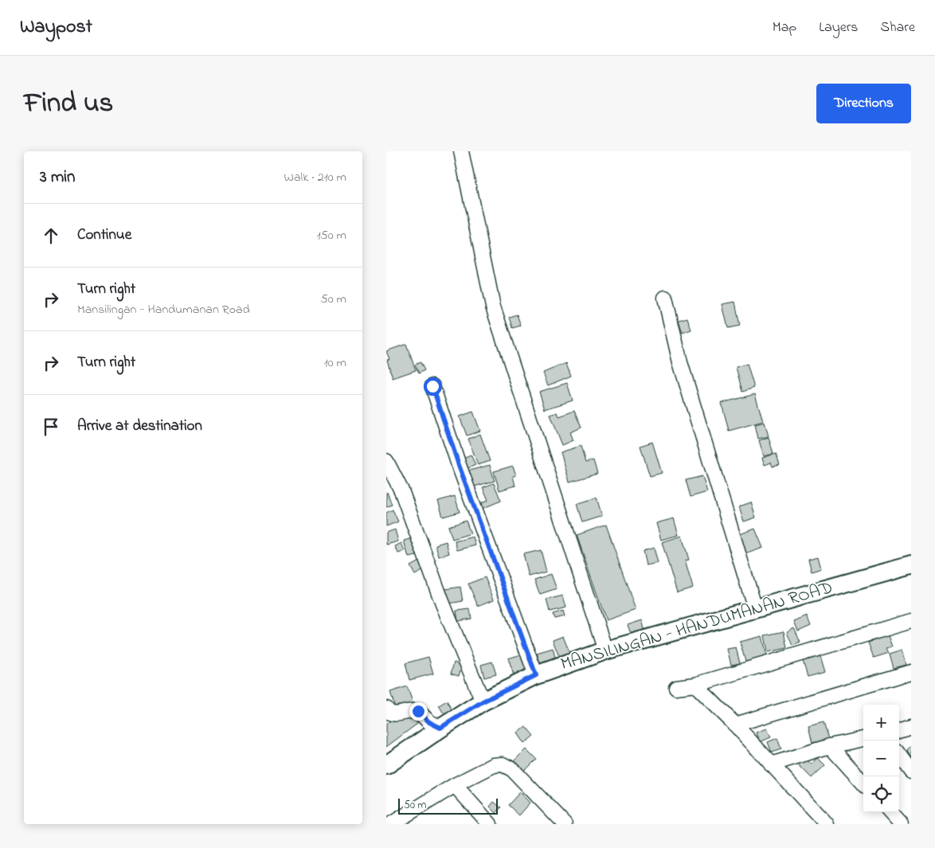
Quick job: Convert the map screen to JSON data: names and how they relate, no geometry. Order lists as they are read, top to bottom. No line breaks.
{"streets":{"street":["MANSILINGAN - HANDUMANAN ROAD"]},"scale_bar":"50 m","page":{"header":"Waypost","nav":["Map","Layers","Share"],"title":"Find us","buttons":"Directions","heading":["3 min","Walk · 210 m"],"list":[["Continue","150 m"],["Turn right","Mansilingan - Handumanan Road","50 m"],["Turn right","10 m"],"Arrive at destination"],"map_buttons":["+","−"],"scale":"50 m"}}
